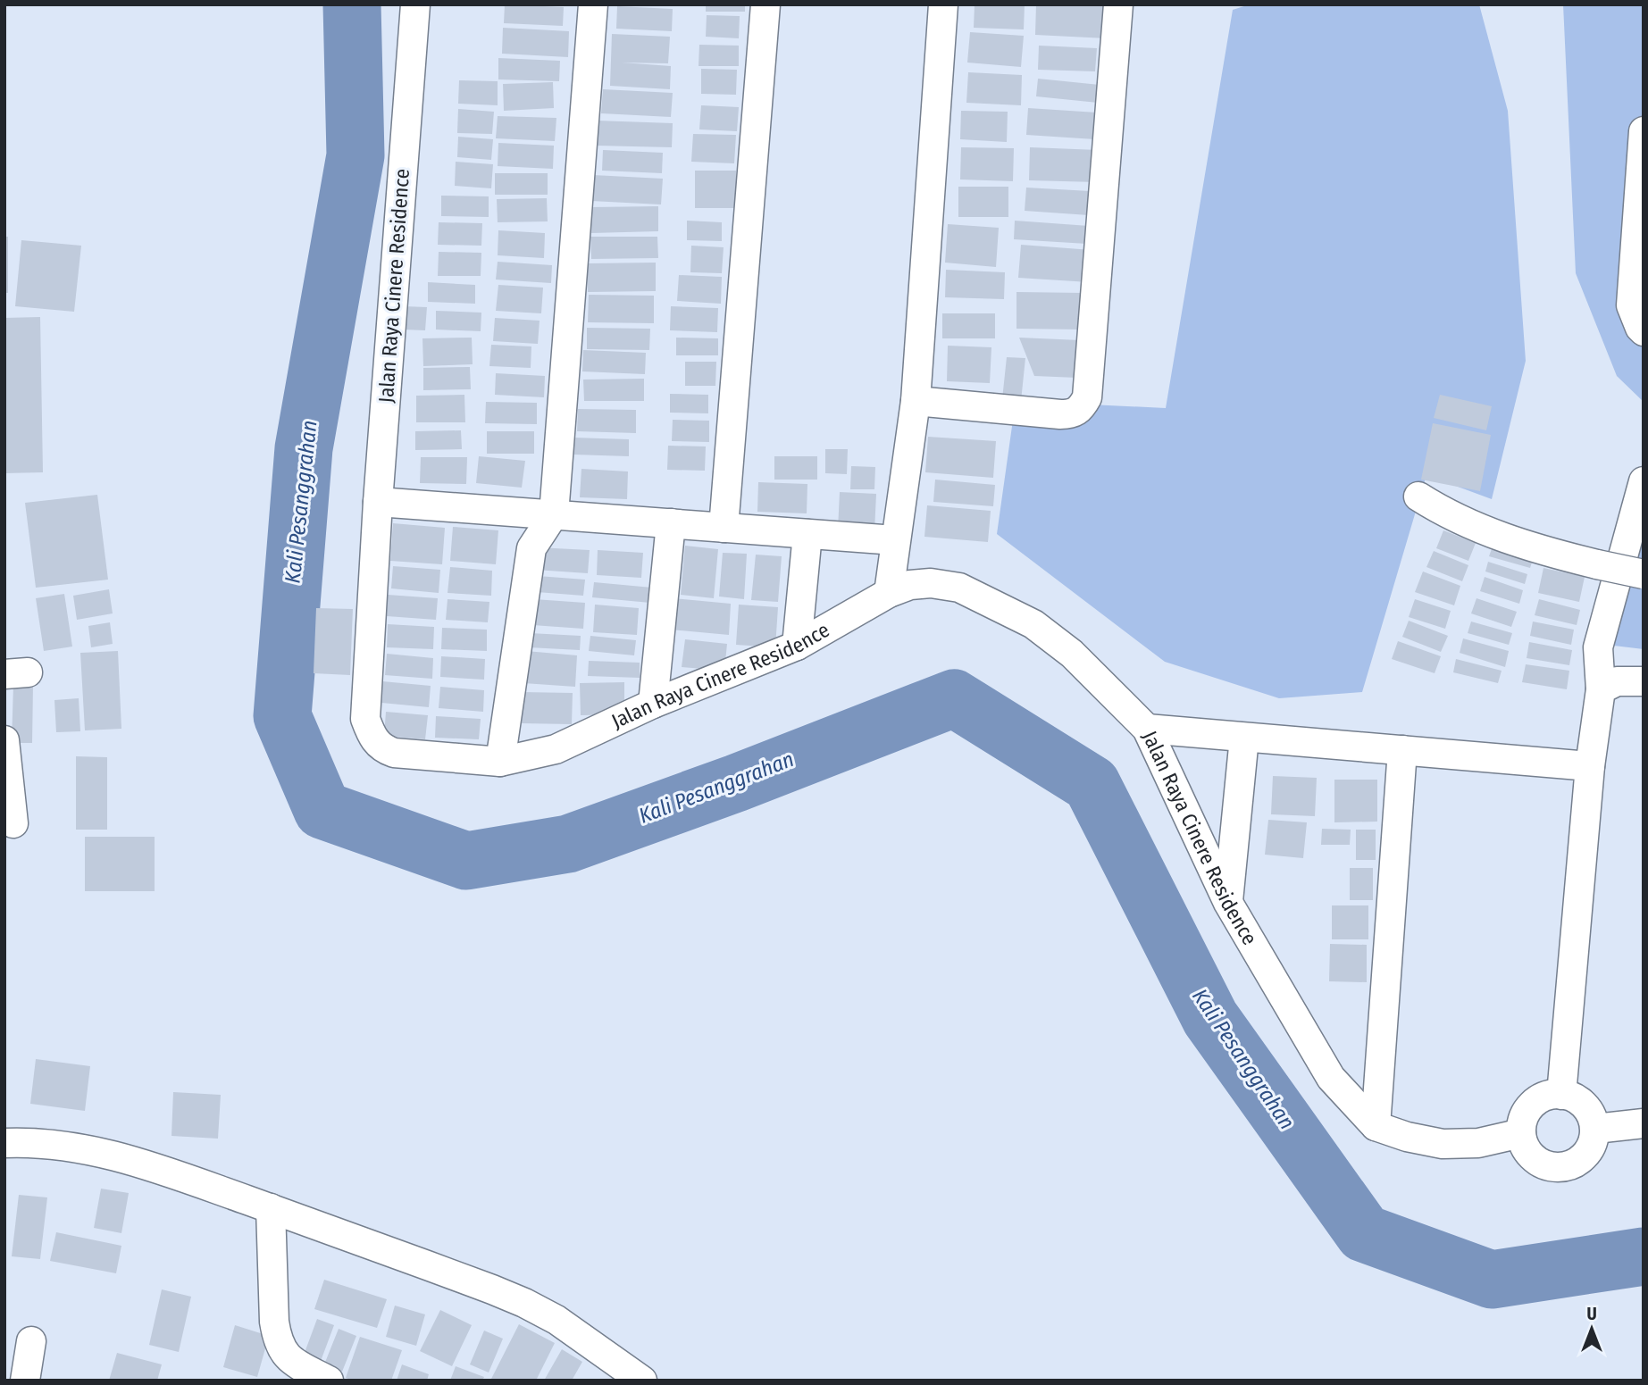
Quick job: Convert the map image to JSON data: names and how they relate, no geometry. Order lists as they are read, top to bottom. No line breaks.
{"streets":{"street":["Jalan Raya Cinere Residence"]},"water":["Kali Pesanggrahan"],"north":"top"}
